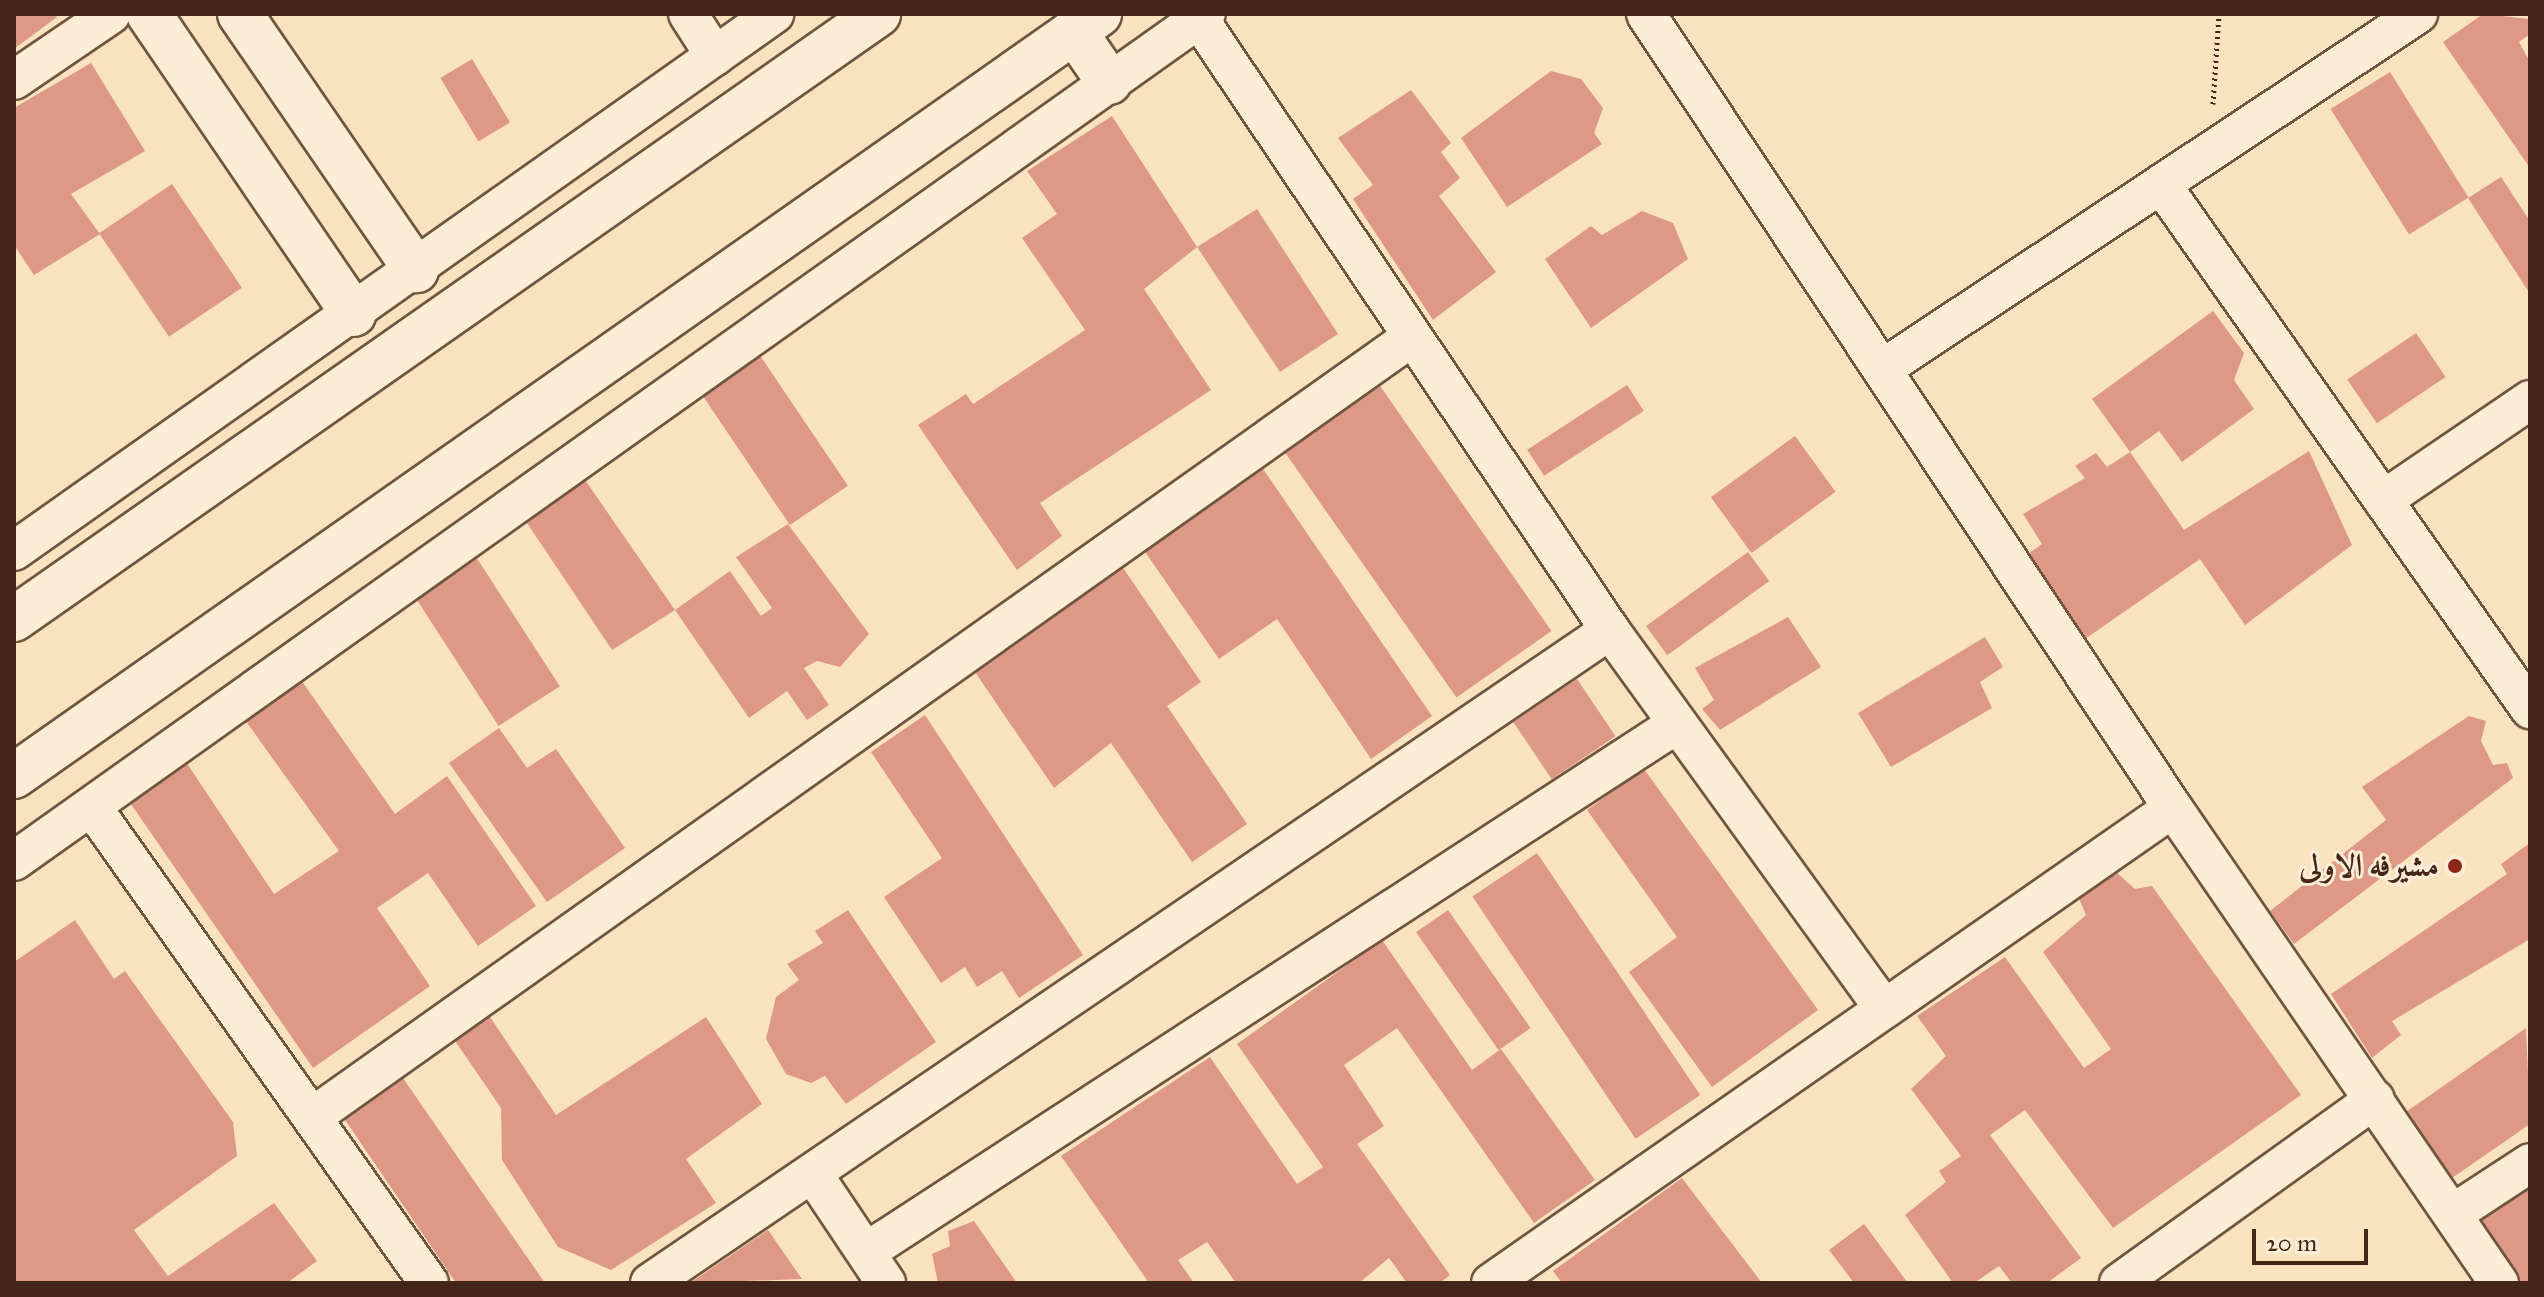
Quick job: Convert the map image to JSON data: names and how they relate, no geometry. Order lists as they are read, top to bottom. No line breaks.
{"places":["مشيرفه الاولى"],"scale_bar":"20 m"}
